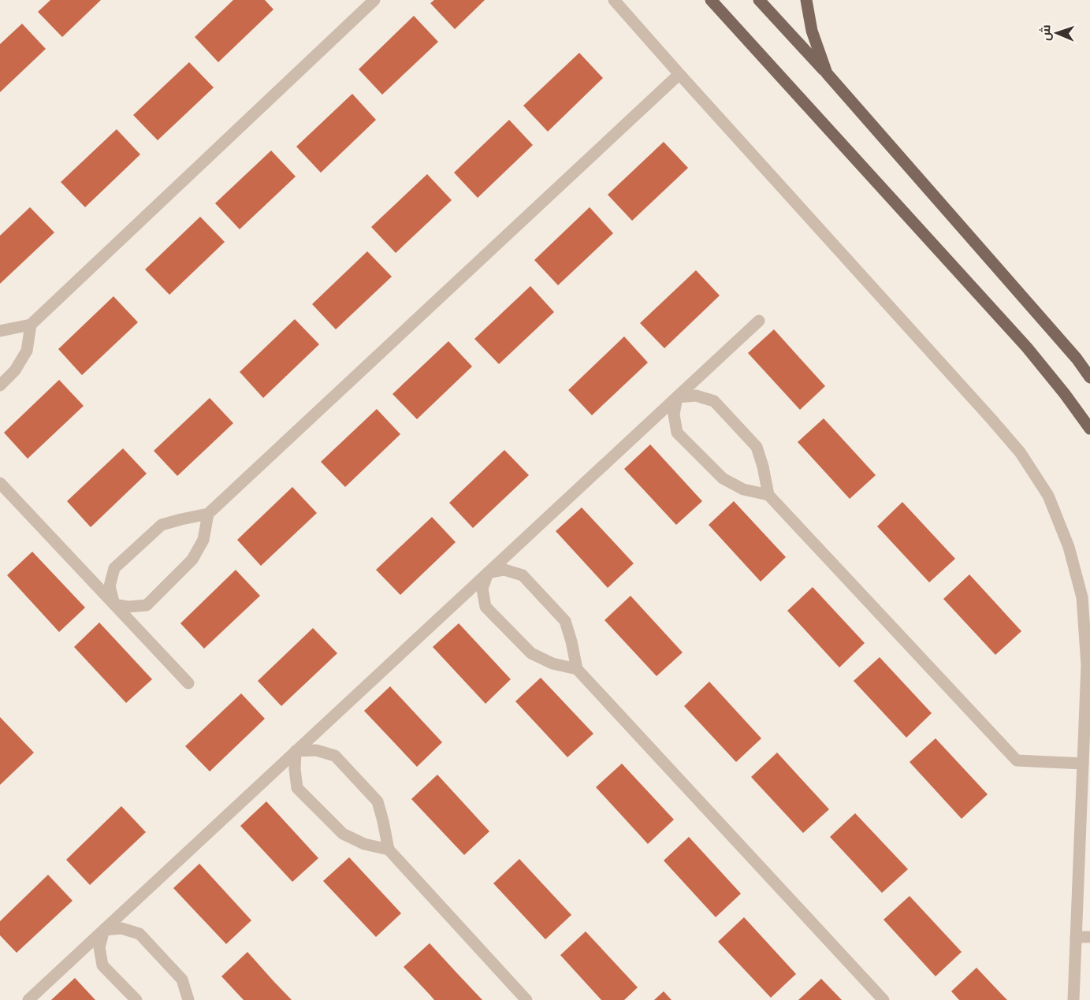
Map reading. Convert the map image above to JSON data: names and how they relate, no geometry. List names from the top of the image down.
{
  "north": "left"
}
